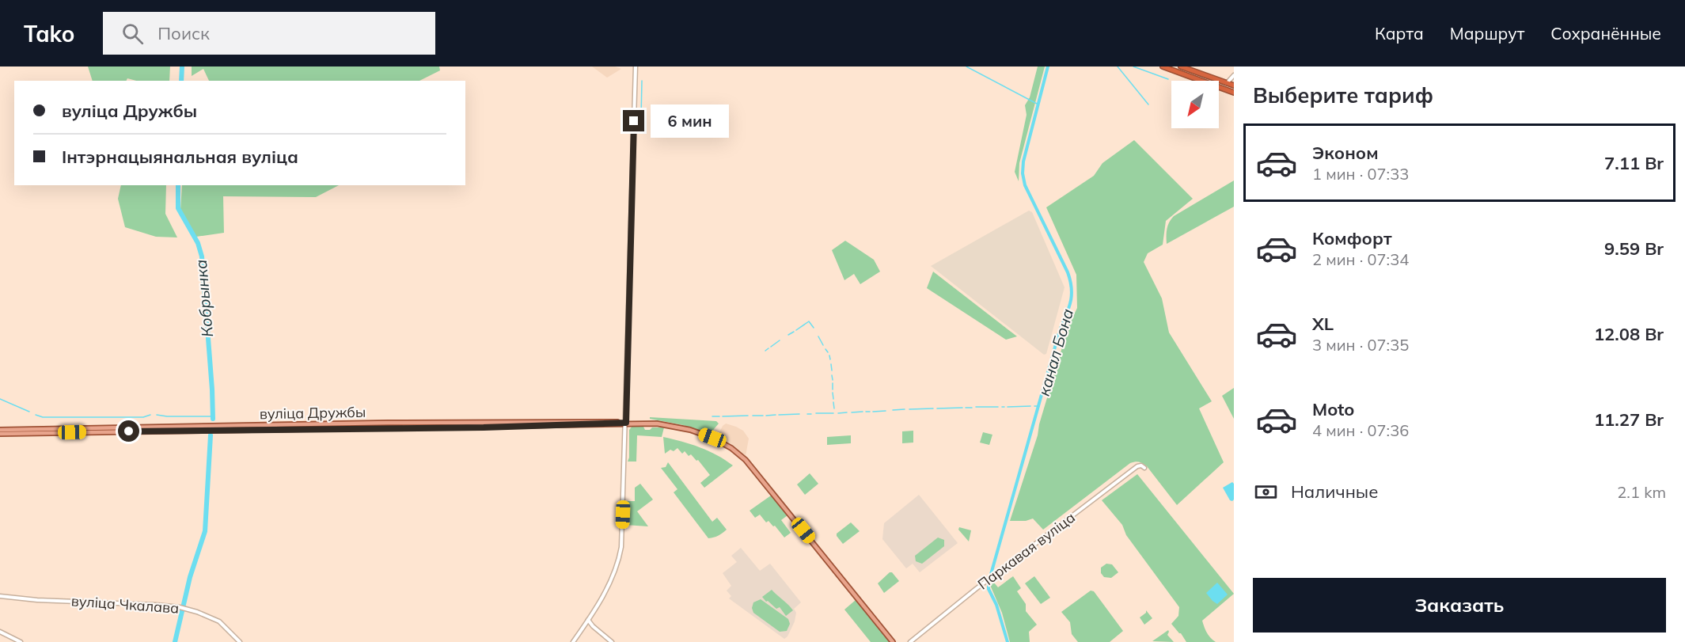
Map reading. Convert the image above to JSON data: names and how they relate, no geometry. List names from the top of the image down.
{
  "streets": {
    "main road": ["вуліца Дружбы", "Паркавая вуліца", "вуліца Чкалава"]
  },
  "water": ["Кобрынка", "канал Бона"],
  "north": "bottom left",
  "page": {
    "header": "Tako",
    "search": "Поиск",
    "nav": ["Карта", "Маршрут", "Сохранённые"],
    "heading": "Выберите тариф",
    "banner": ["вуліца Дружбы", "Інтэрнацыянальная вуліца"],
    "bubble": "6 мин",
    "list": [
      {
        "name": "Эконом",
        "note": "1 мин · 07:33",
        "value": "7.11 Br"
      },
      {
        "name": "Комфорт",
        "note": "2 мин · 07:34",
        "value": "9.59 Br"
      },
      {
        "name": "XL",
        "note": "3 мин · 07:35",
        "value": "12.08 Br"
      },
      {
        "name": "Moto",
        "note": "4 мин · 07:36",
        "value": "11.27 Br"
      }
    ],
    "pay": ["Наличные", "2.1 km"],
    "buttons": "Заказать"
  }
}
